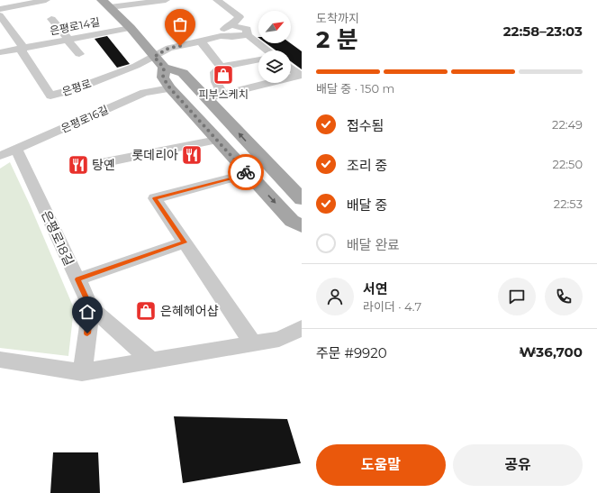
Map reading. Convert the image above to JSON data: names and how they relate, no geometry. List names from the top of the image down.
{
  "streets": {
    "street": [
      "은평로14길",
      "은평로",
      "은평로16길",
      "은평로18길"
    ]
  },
  "crossings": [
    ["은평로14길", "은평로"],
    ["은평로16길", "은평로18길"]
  ],
  "places": {
    "shop": ["피부스케치", "은혜헤어샵"],
    "restaurant": ["롯데리아", "탕옌"]
  },
  "north": "top right",
  "page": {
    "heading": ["2 분", "도착까지", "22:58–23:03"],
    "panel": [
      "서연",
      "라이더 · 4.7",
      "주문 #9920",
      "₩36,700"
    ],
    "bar": "배달 중 · 150 m",
    "list": [
      ["접수됨", "22:49"],
      ["조리 중", "22:50"],
      ["배달 중", "22:53"],
      "배달 완료"
    ],
    "buttons": ["도움말", "공유"]
  }
}
